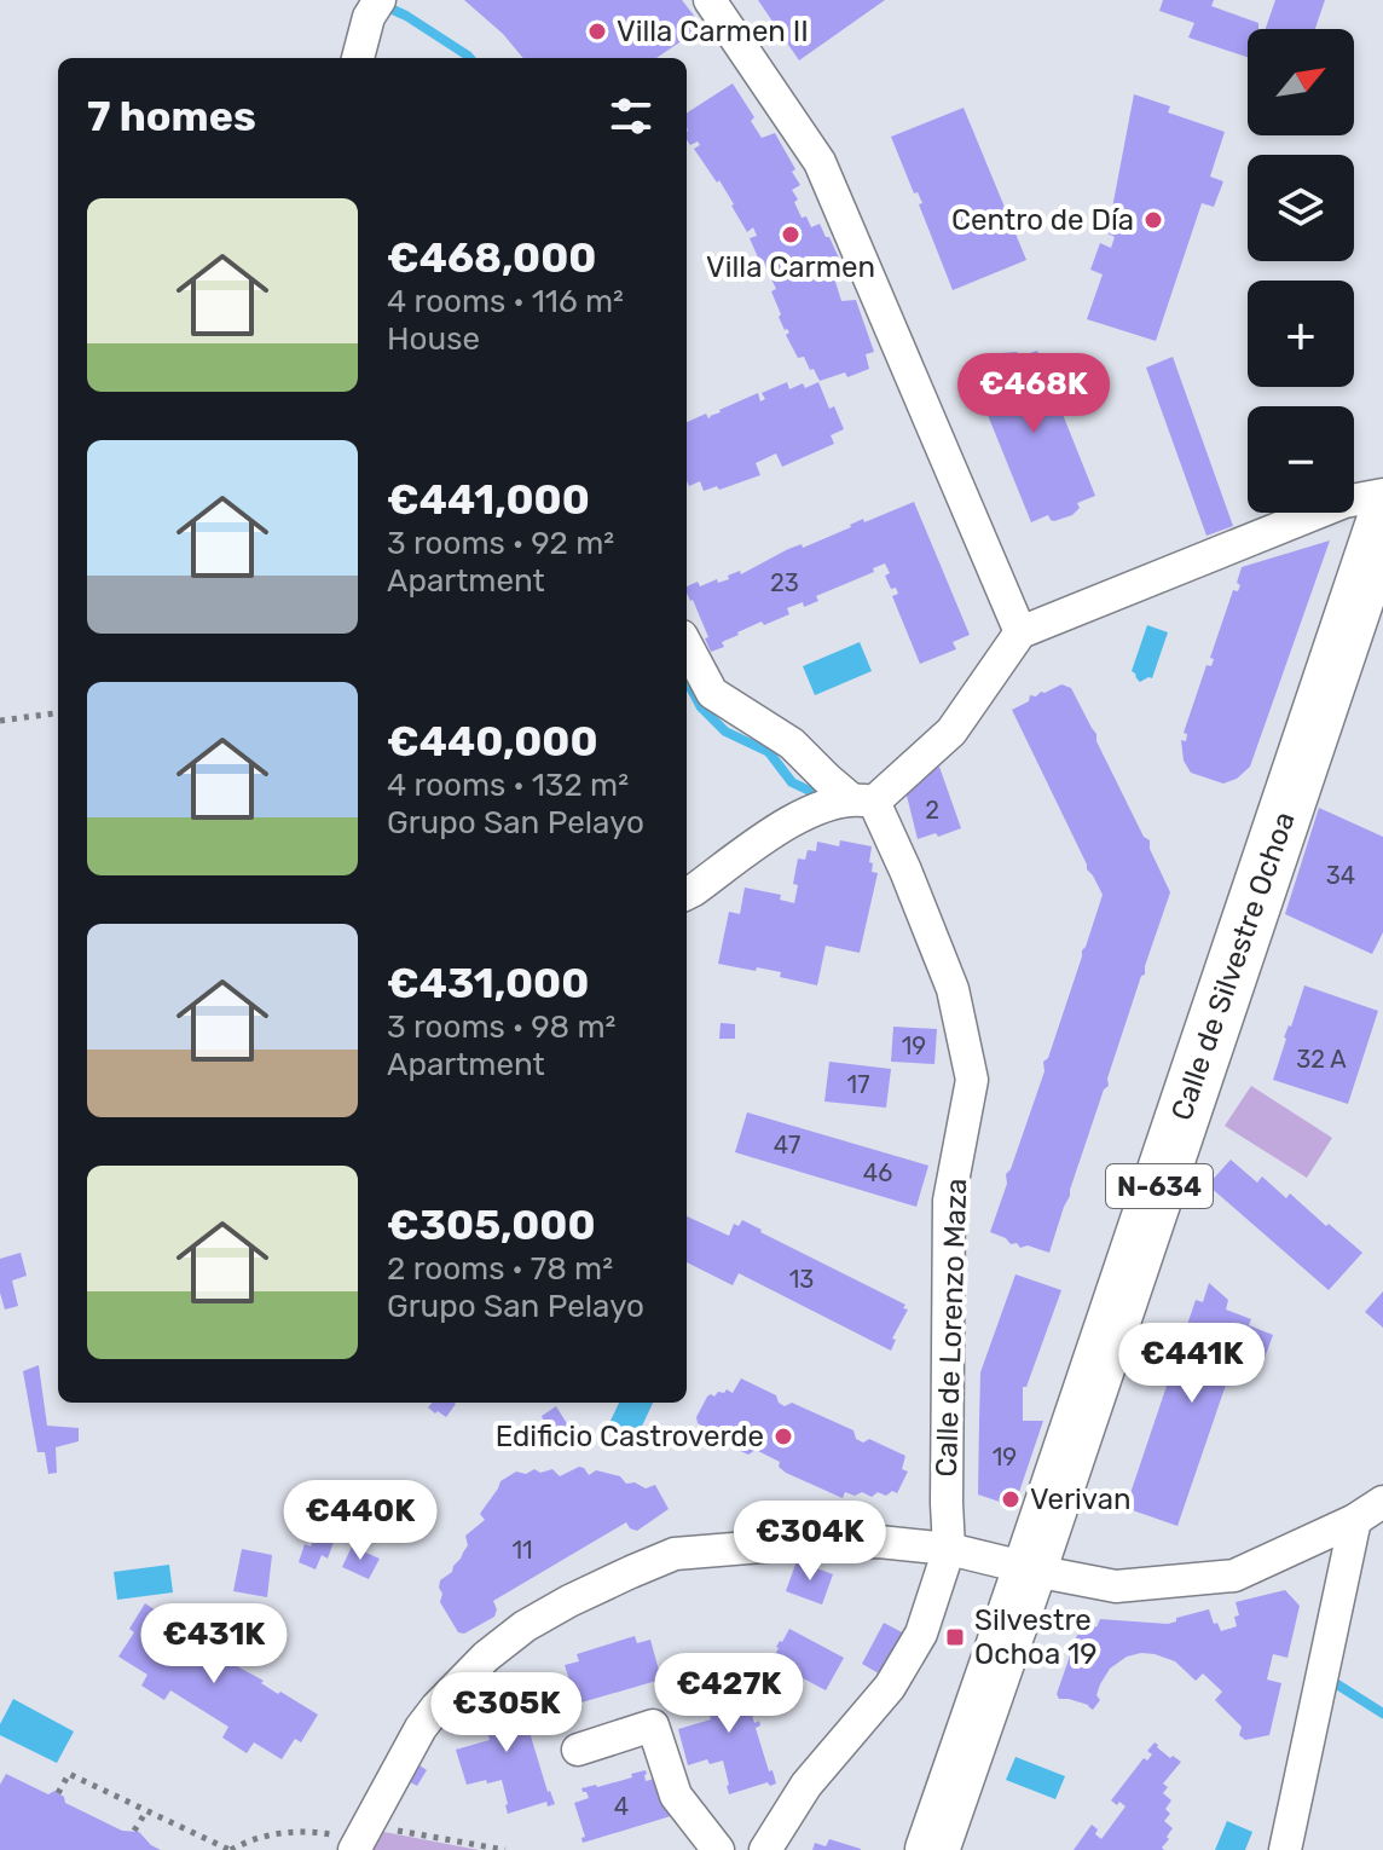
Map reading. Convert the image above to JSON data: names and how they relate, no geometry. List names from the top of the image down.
{
  "streets": {
    "highway": ["Calle de Silvestre Ochoa", "N-634"],
    "street": ["Calle de Lorenzo Maza"]
  },
  "places": {
    "other": [
      "Villa Carmen II",
      "Centro de Día",
      "Villa Carmen",
      "Edificio Castroverde",
      "Verivan"
    ],
    "transit": ["Silvestre Ochoa 19"]
  },
  "house_numbers": [
    "23",
    "2",
    "34",
    "19",
    "32 A",
    "17",
    "47",
    "46",
    "13",
    "19",
    "11",
    "4"
  ],
  "north": "top right",
  "page": {
    "map_buttons": ["+", "−"],
    "heading": "7 homes",
    "list": [
      {
        "name": "€468,000",
        "note": "4 rooms · 116 m² · House"
      },
      {
        "name": "€441,000",
        "note": "3 rooms · 92 m² · Apartment"
      },
      {
        "name": "€440,000",
        "note": "4 rooms · 132 m² · Grupo San Pelayo"
      },
      {
        "name": "€431,000",
        "note": "3 rooms · 98 m² · Apartment"
      },
      {
        "name": "€305,000",
        "note": "2 rooms · 78 m² · Grupo San Pelayo"
      }
    ],
    "price": [
      "€468K",
      "€441K",
      "€440K",
      "€304K",
      "€431K",
      "€427K",
      "€305K"
    ]
  }
}
